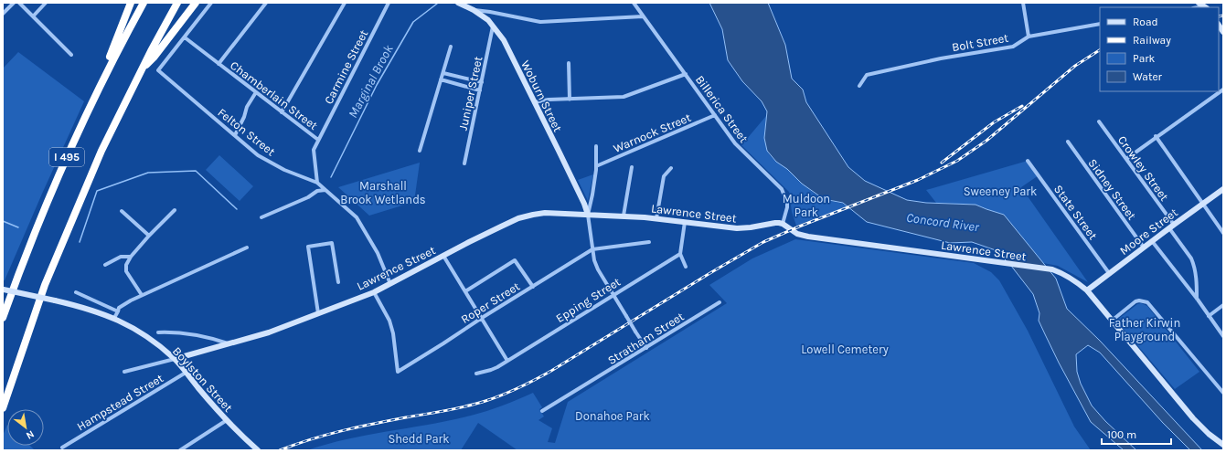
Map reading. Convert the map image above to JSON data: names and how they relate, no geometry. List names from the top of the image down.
{
  "streets": {
    "highway": ["I 495"],
    "main road": [
      "Woburn Street",
      "Lawrence Street",
      "Moore Street",
      "Boylston Street"
    ],
    "street": [
      "Bolt Street",
      "Carmine Street",
      "Juniper Street",
      "Chamberlain Street",
      "Billerica Street",
      "Felton Street",
      "Warnock Street",
      "Crowley Street",
      "Sidney Street",
      "State Street",
      "Epping Street",
      "Roper Street",
      "Stratham Street",
      "Hampstead Street"
    ]
  },
  "crossings": [
    ["Carmine Street", "Chamberlain Street"],
    ["Juniper Street", "Woburn Street"],
    ["Chamberlain Street", "Felton Street"],
    ["Woburn Street", "Lawrence Street"],
    ["Billerica Street", "Warnock Street"],
    ["Billerica Street", "Lawrence Street"],
    ["Felton Street", "Lawrence Street"],
    ["Crowley Street", "Moore Street"],
    ["Sidney Street", "Moore Street"],
    ["State Street", "Moore Street"],
    ["Lawrence Street", "Moore Street"],
    ["Lawrence Street", "Roper Street"],
    ["Lawrence Street", "Boylston Street"],
    ["Boylston Street", "Hampstead Street"]
  ],
  "water": ["Marginal Brook", "Concord River"],
  "parks": [
    "Marshall Brook Wetlands",
    "Sweeney Park",
    "Muldoon Park",
    "Father Kirwin Playground",
    "Lowell Cemetery",
    "Donahoe Park",
    "Shedd Park"
  ],
  "legend": [
    "Road",
    "Railway",
    "Park",
    "Water"
  ],
  "scale_bar": "100 m",
  "north": "bottom right"
}
